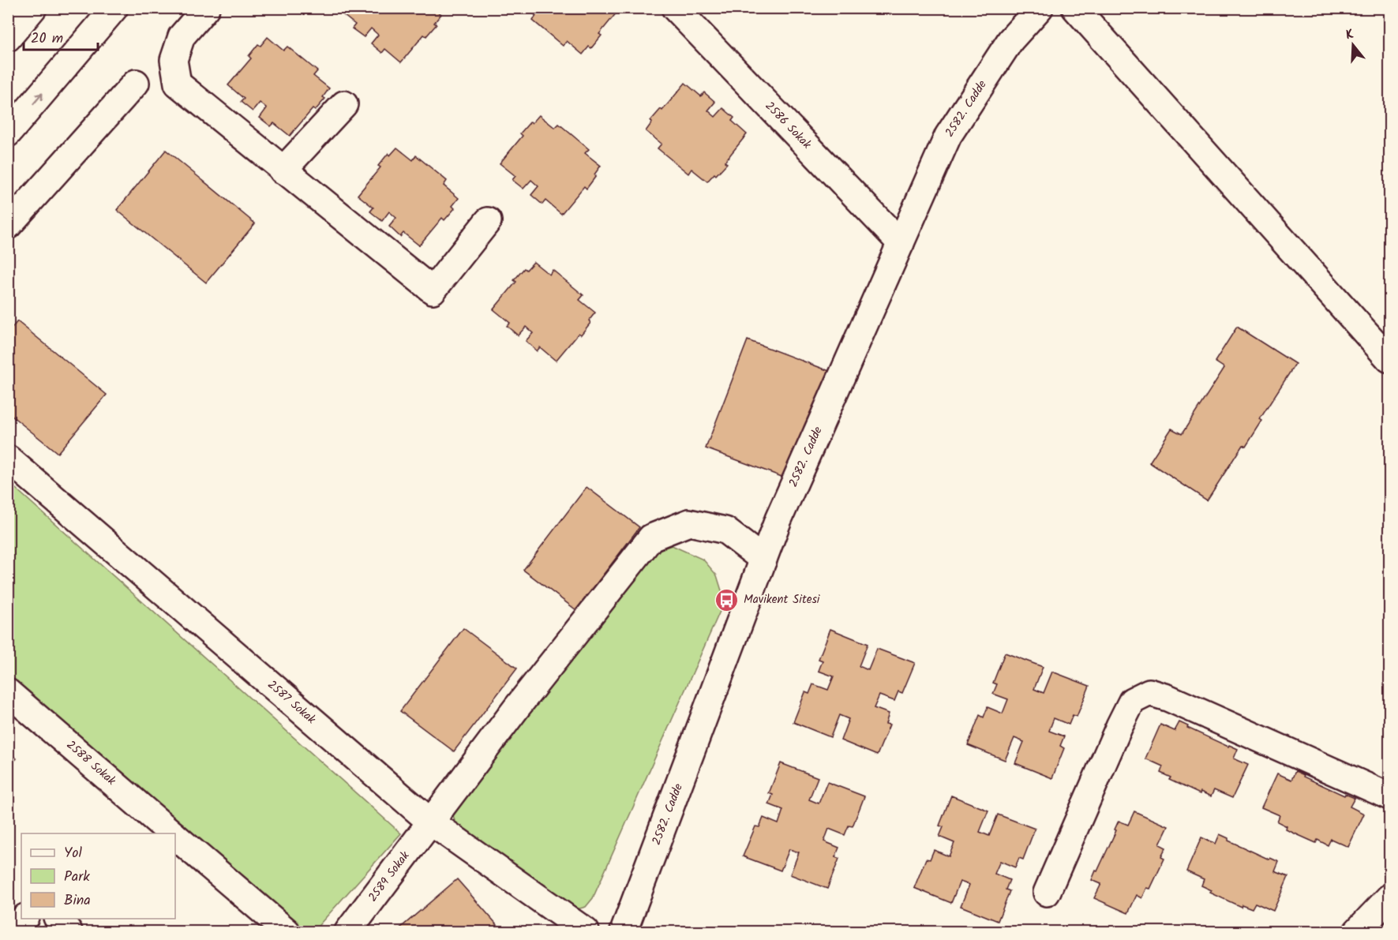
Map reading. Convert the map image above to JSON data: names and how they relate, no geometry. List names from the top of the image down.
{
  "streets": {
    "street": [
      "2582. Cadde",
      "2586 Sokak",
      "2587 Sokak",
      "2588 Sokak",
      "2589 Sokak"
    ]
  },
  "crossings": [
    ["2582. Cadde", "2586 Sokak"],
    ["2582. Cadde", "2589 Sokak"],
    ["2587 Sokak", "2589 Sokak"]
  ],
  "places": {
    "bus stop": ["Mavikent Sitesi"]
  },
  "legend": ["Yol", "Park", "Bina"],
  "scale_bar": "20 m",
  "north": "top"
}
